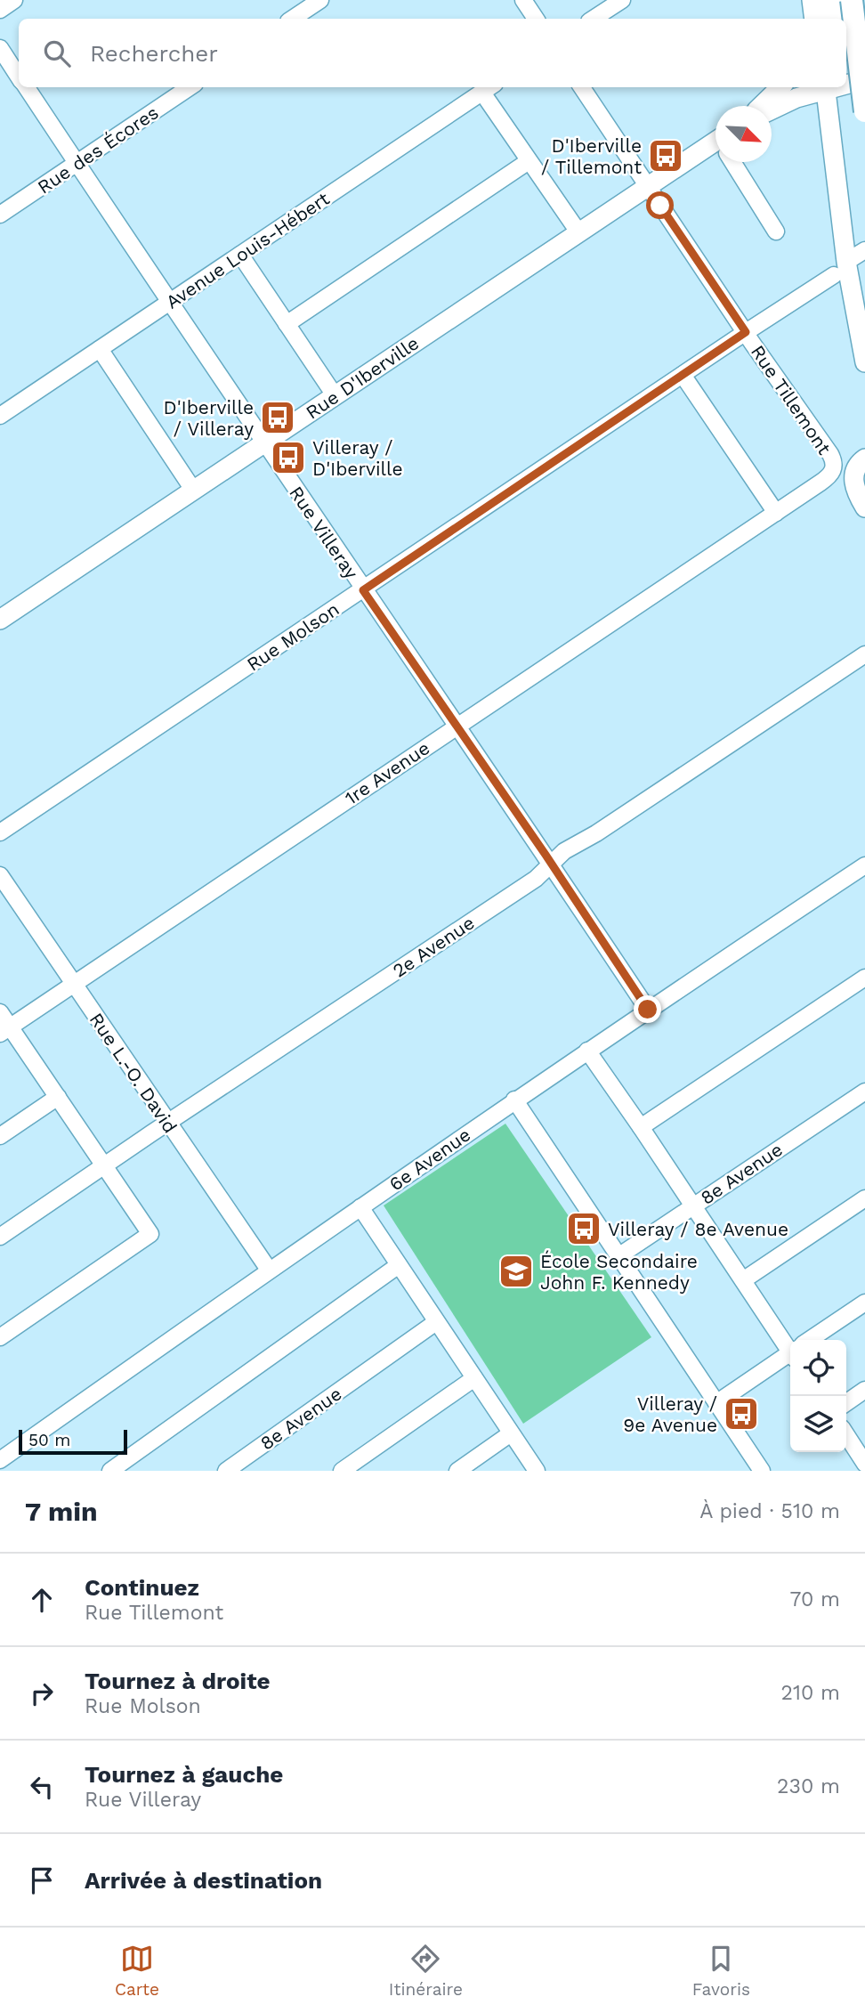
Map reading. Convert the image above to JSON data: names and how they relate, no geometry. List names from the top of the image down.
{
  "streets": {
    "main road": ["Rue D'Iberville"],
    "street": [
      "Rue des Écores",
      "Avenue Louis-Hébert",
      "Rue Tillemont",
      "Rue Villeray",
      "Rue Molson",
      "1re Avenue",
      "2e Avenue",
      "Rue L.-O. David",
      "6e Avenue",
      "8e Avenue"
    ]
  },
  "crossings": [
    ["Rue des Écores", "Rue Villeray"],
    ["Avenue Louis-Hébert", "Rue Villeray"],
    ["Rue D'Iberville", "Rue Tillemont"],
    ["Rue D'Iberville", "Rue Villeray"],
    ["Rue Tillemont", "Rue Molson"],
    ["Rue Tillemont", "1re Avenue"],
    ["Rue Villeray", "Rue Molson"],
    ["Rue Villeray", "1re Avenue"],
    ["Rue Villeray", "2e Avenue"],
    ["Rue Villeray", "6e Avenue"],
    ["1re Avenue", "Rue L.-O. David"],
    ["2e Avenue", "Rue L.-O. David"],
    ["Rue L.-O. David", "6e Avenue"]
  ],
  "places": {
    "bus stop": [
      "D'Iberville / Tillemont",
      "D'Iberville / Villeray",
      "Villeray / D'Iberville",
      "Villeray / 8e Avenue",
      "Villeray / 9e Avenue"
    ],
    "school or university": ["École Secondaire John F. Kennedy"]
  },
  "scale_bar": "50 m",
  "north": "bottom right",
  "page": {
    "search": "Rechercher",
    "scale": "50 m",
    "heading": ["7 min", "À pied · 510 m"],
    "list": [
      ["Continuez", "Rue Tillemont", "70 m"],
      ["Tournez à droite", "Rue Molson", "210 m"],
      ["Tournez à gauche", "Rue Villeray", "230 m"],
      "Arrivée à destination"
    ],
    "nav": ["Carte", "Itinéraire", "Favoris"]
  }
}
